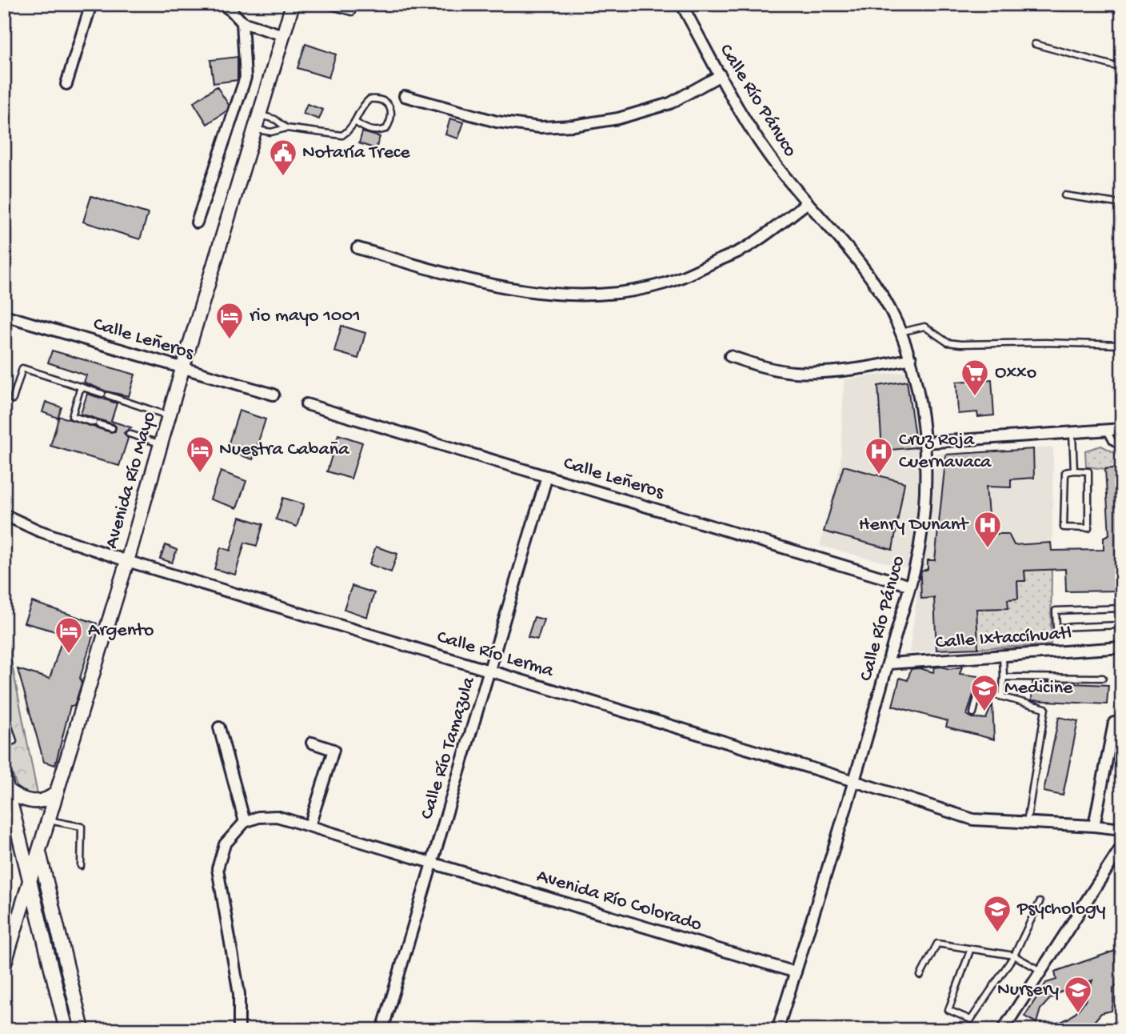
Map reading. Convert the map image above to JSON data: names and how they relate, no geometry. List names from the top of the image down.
{
  "streets": {
    "street": [
      "Calle Río Pánuco",
      "Calle Leñeros",
      "Avenida Río Mayo",
      "Calle Ixtaccíhuatl",
      "Calle Río Lerma",
      "Calle Río Tamazula",
      "Avenida Río Colorado"
    ]
  },
  "crossings": [
    ["Calle Río Pánuco", "Calle Leñeros"],
    ["Calle Río Pánuco", "Calle Ixtaccíhuatl"],
    ["Calle Río Pánuco", "Calle Río Lerma"],
    ["Calle Río Pánuco", "Avenida Río Colorado"],
    ["Calle Leñeros", "Avenida Río Mayo"],
    ["Calle Leñeros", "Calle Río Tamazula"],
    ["Avenida Río Mayo", "Calle Río Lerma"],
    ["Calle Río Lerma", "Calle Río Tamazula"],
    ["Calle Río Tamazula", "Avenida Río Colorado"]
  ],
  "places": {
    "public building": ["Notaría Trece"],
    "hotel": ["rio mayo 1001", "Nuestra Cabaña", "Argento"],
    "supermarket": ["Oxxo"],
    "hospital": ["Cruz Roja Cuernavaca", "Henry Dunant"],
    "school or university": ["Medicine", "Psychology", "Nursery"]
  }
}
